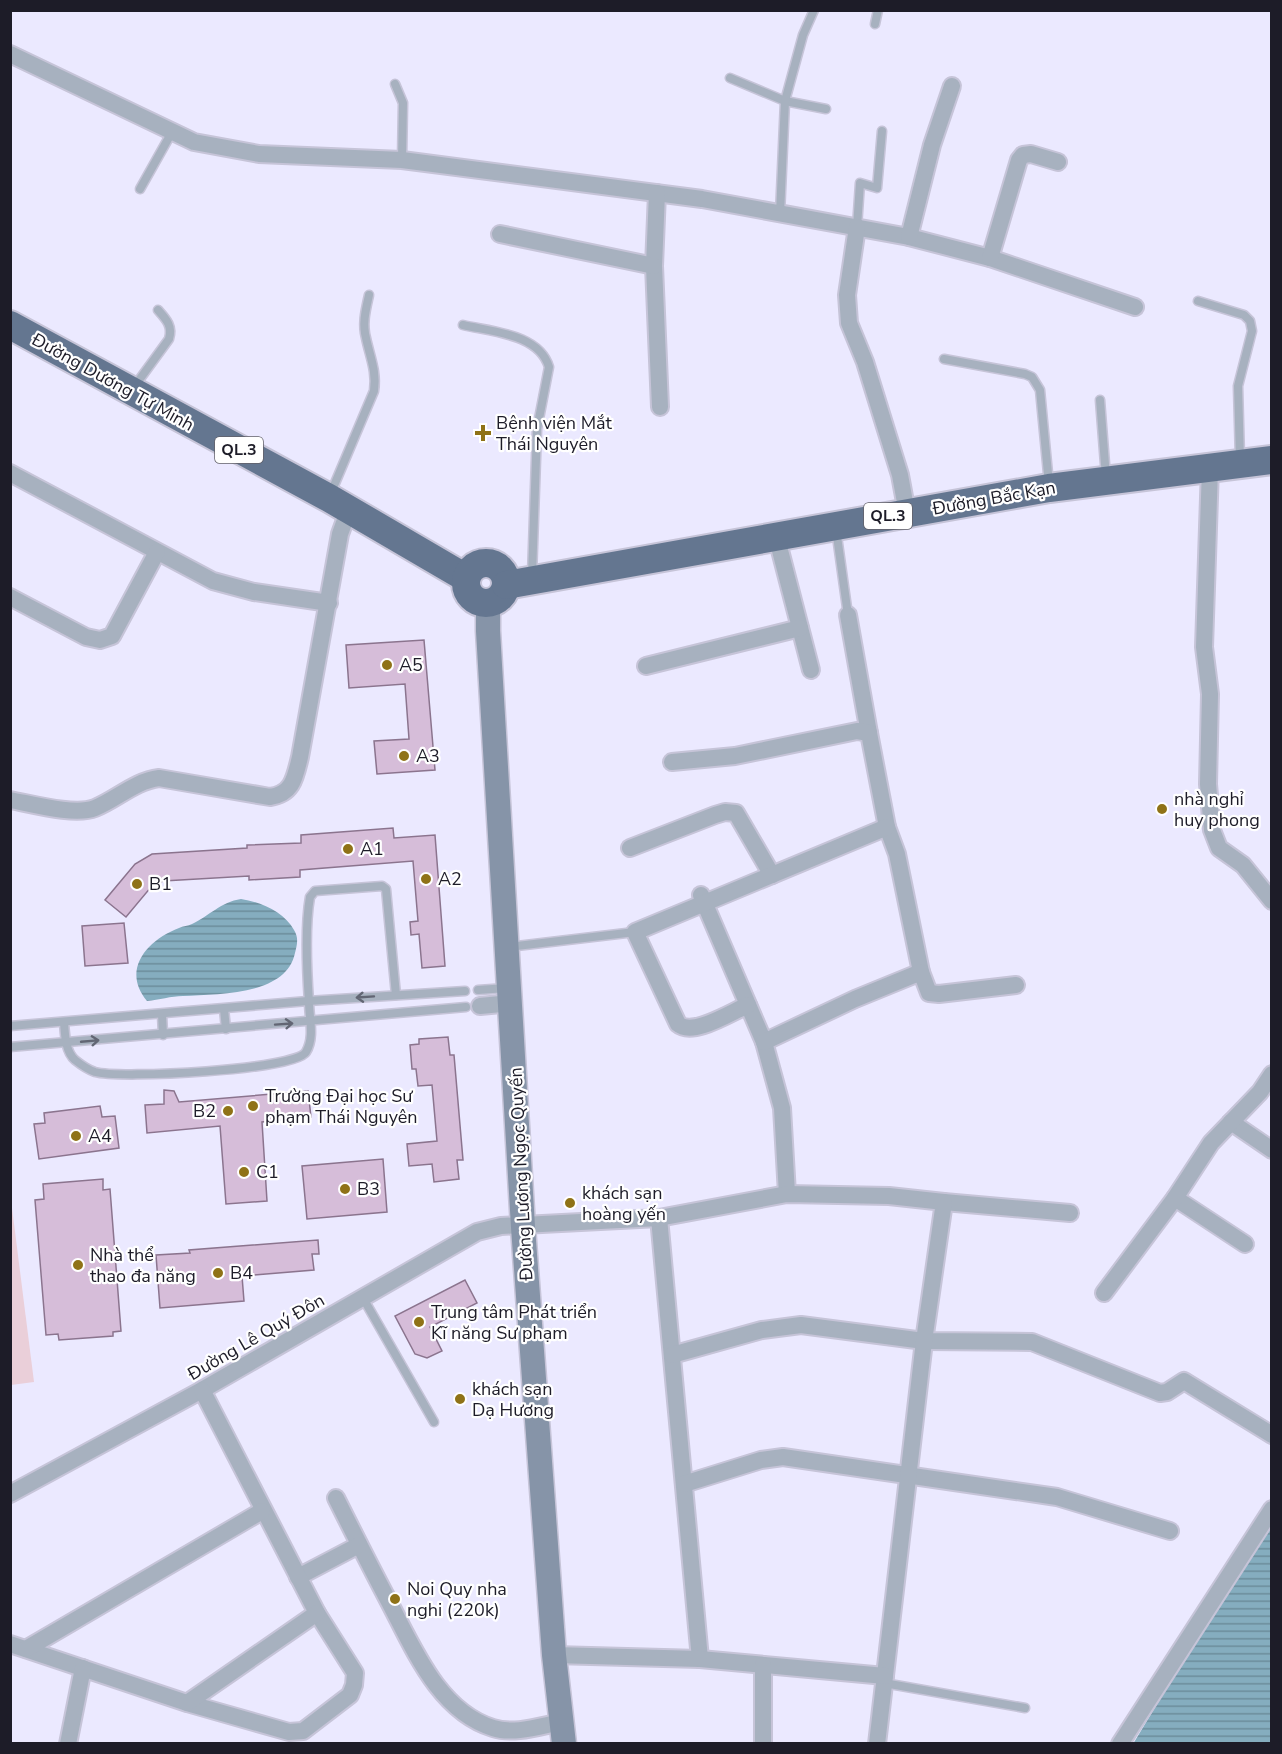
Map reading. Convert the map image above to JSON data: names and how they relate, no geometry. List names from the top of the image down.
{
  "streets": {
    "highway": ["Đường Dương Tự Minh", "QL.3", "Đường Bắc Kạn"],
    "main road": ["Đường Lương Ngọc Quyến"],
    "street": ["Đường Lê Quý Đôn"]
  },
  "crossings": [
    ["Đường Dương Tự Minh", "Đường Bắc Kạn"],
    ["Đường Dương Tự Minh", "Đường Lương Ngọc Quyến"],
    ["Đường Bắc Kạn", "Đường Lương Ngọc Quyến"],
    ["Đường Lương Ngọc Quyến", "Đường Lê Quý Đôn"]
  ],
  "places": {
    "health": ["Bệnh viện Mắt Thái Nguyên"],
    "other": [
      "A5",
      "A3",
      "nhà nghỉ huy phong",
      "A1",
      "A2",
      "B1",
      "Trường Đại học Sư phạm Thái Nguyên",
      "B2",
      "A4",
      "C1",
      "B3",
      "khách sạn hoàng yến",
      "Nhà thể thao đa năng",
      "B4",
      "Trung tâm Phát triển Kĩ năng Sư phạm",
      "khách sạn Dạ Hương",
      "Noi Quy nha nghi (220k)"
    ]
  }
}
